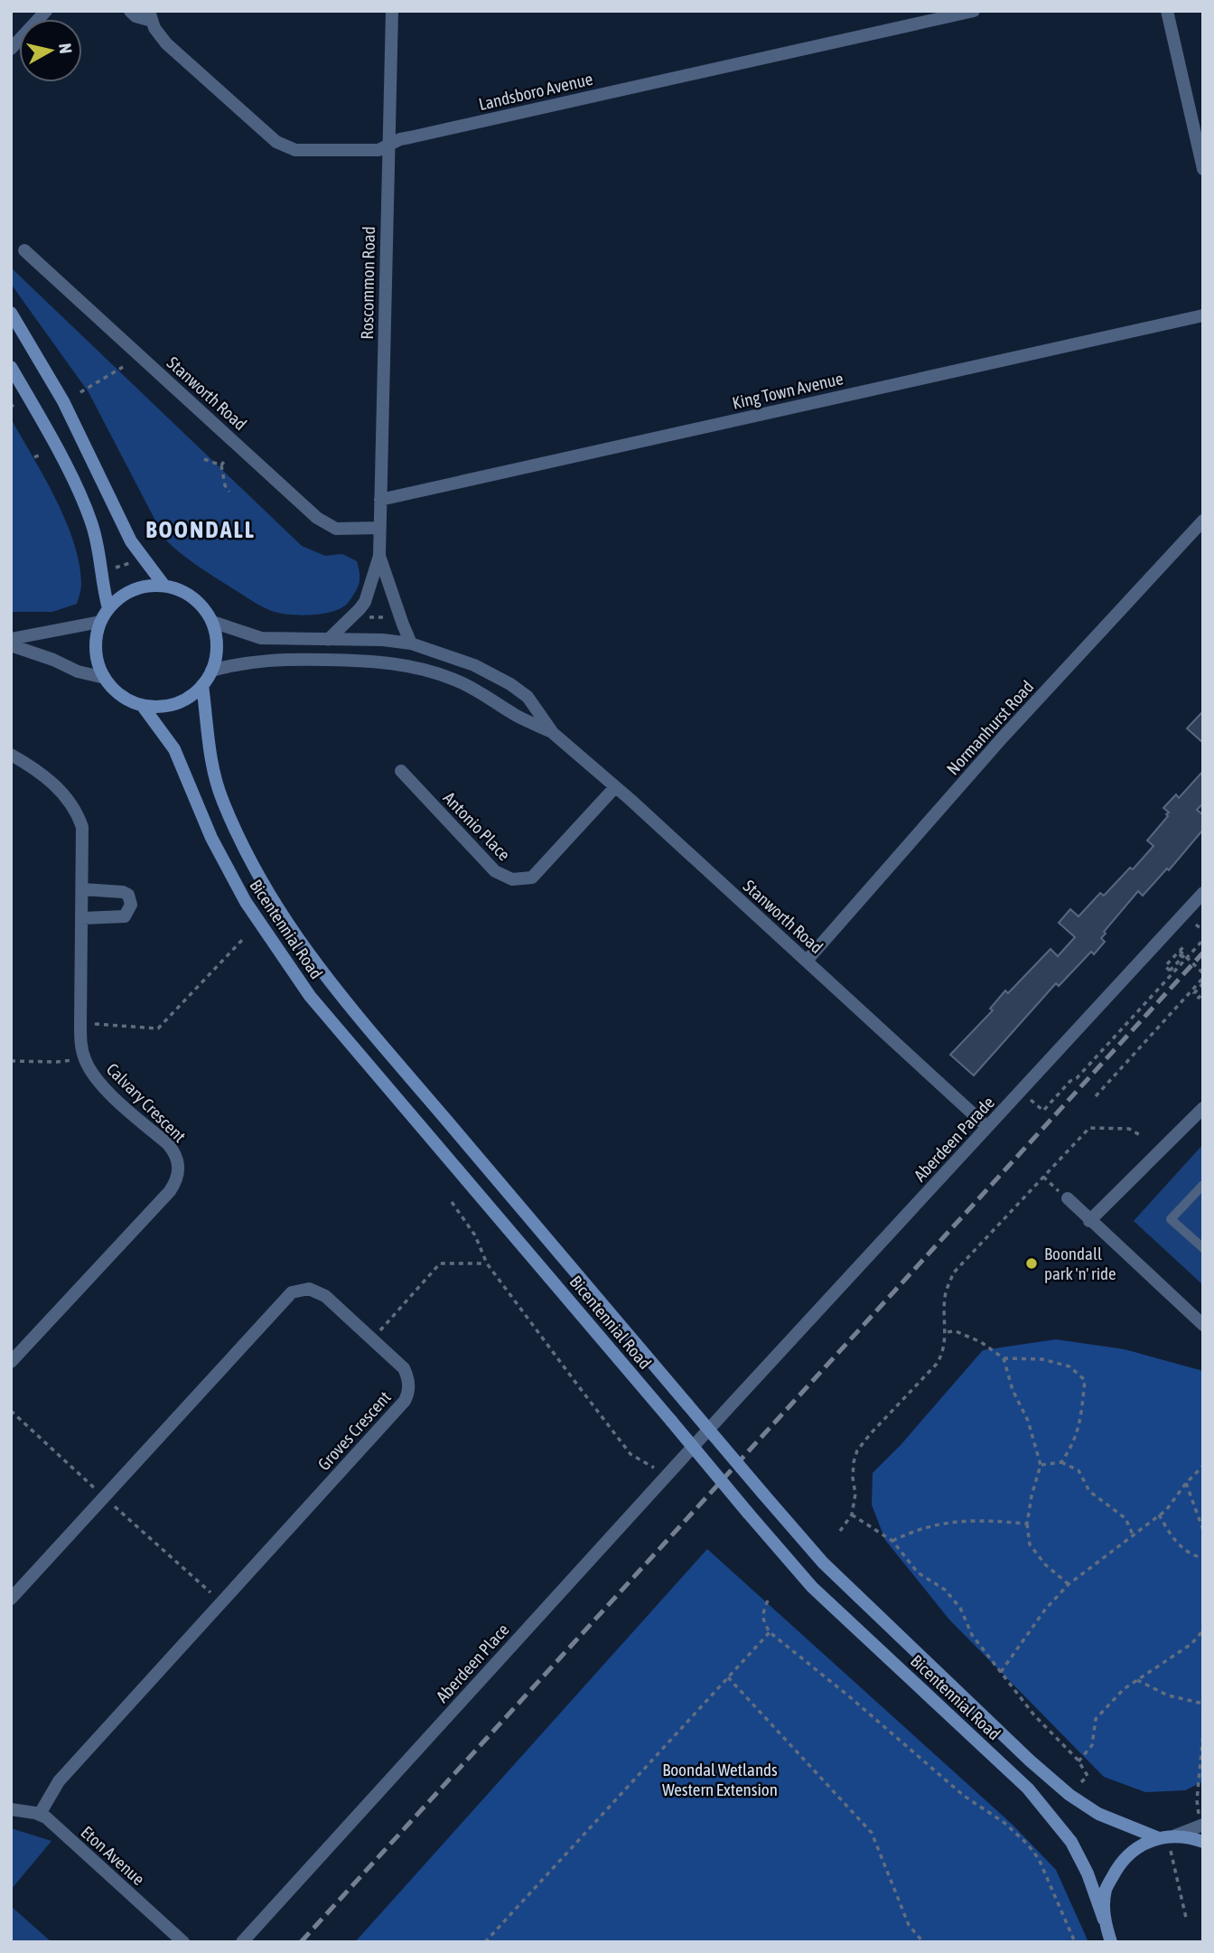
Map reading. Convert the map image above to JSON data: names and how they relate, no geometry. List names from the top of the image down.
{
  "streets": {
    "main road": ["Bicentennial Road"],
    "street": [
      "Landsboro Avenue",
      "Roscommon Road",
      "King Town Avenue",
      "Stanworth Road",
      "Normanhurst Road",
      "Antonio Place",
      "Calvary Crescent",
      "Aberdeen Parade",
      "Groves Crescent",
      "Aberdeen Place",
      "Eton Avenue"
    ]
  },
  "crossings": [
    ["Landsboro Avenue", "Roscommon Road"],
    ["Roscommon Road", "King Town Avenue"],
    ["Roscommon Road", "Stanworth Road"],
    ["Stanworth Road", "Normanhurst Road"],
    ["Stanworth Road", "Antonio Place"],
    ["Stanworth Road", "Bicentennial Road"],
    ["Stanworth Road", "Aberdeen Parade"],
    ["Aberdeen Parade", "Aberdeen Place"],
    ["Groves Crescent", "Eton Avenue"]
  ],
  "districts": ["BOONDALL"],
  "parks": ["Boondal Wetlands Western Extension"],
  "places": ["Boondall park 'n' ride"],
  "north": "right"
}
